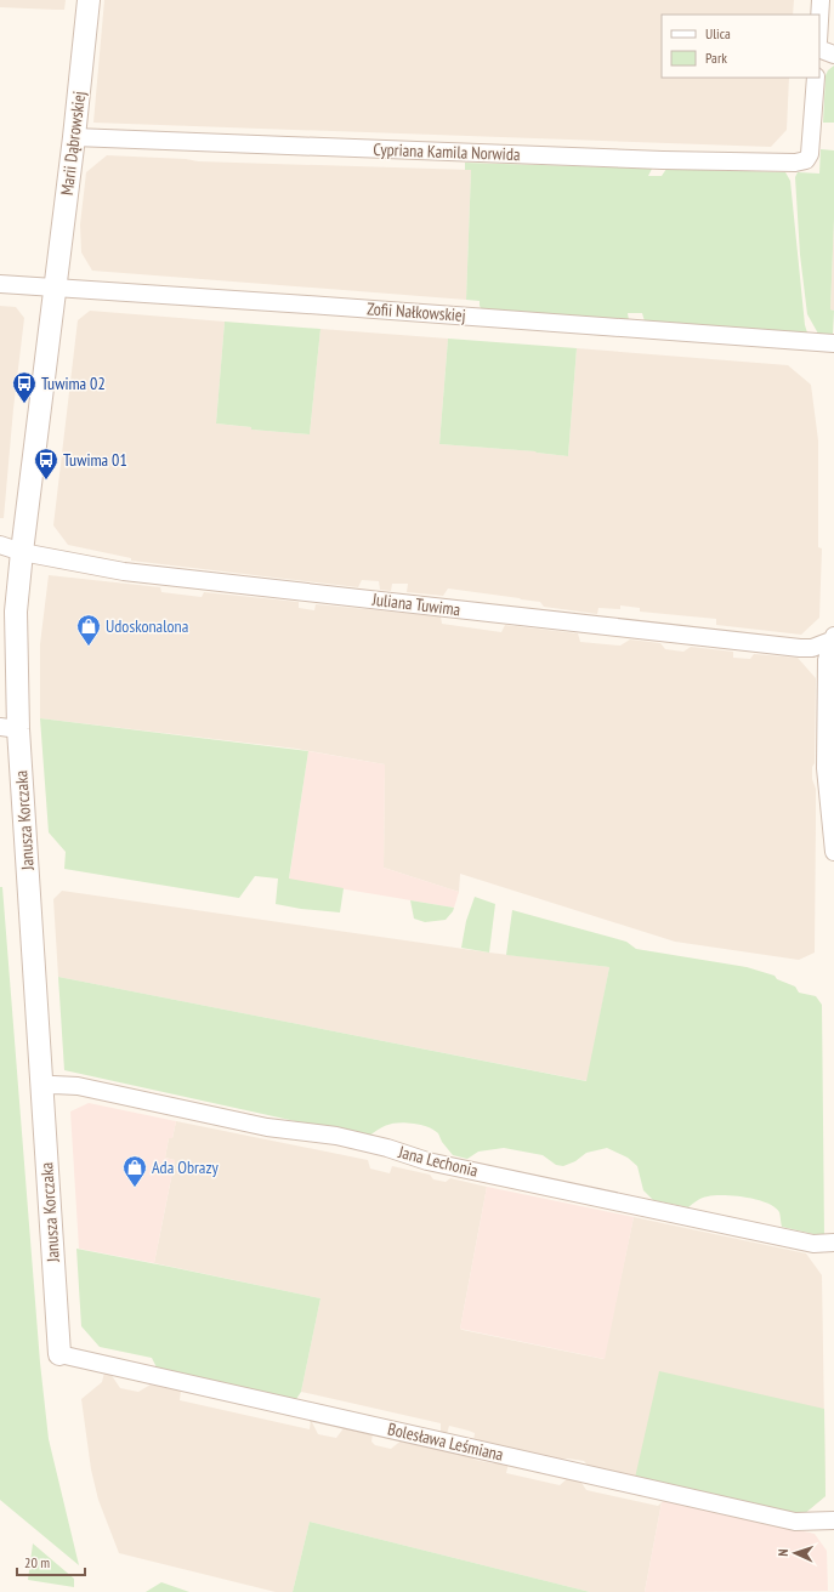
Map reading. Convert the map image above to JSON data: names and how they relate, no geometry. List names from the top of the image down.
{
  "streets": {
    "street": [
      "Marii Dąbrowskiej",
      "Cypriana Kamila Norwida",
      "Zofii Nałkowskiej",
      "Juliana Tuwima",
      "Janusza Korczaka",
      "Jana Lechonia",
      "Bolesława Leśmiana"
    ]
  },
  "crossings": [
    ["Marii Dąbrowskiej", "Cypriana Kamila Norwida"],
    ["Marii Dąbrowskiej", "Zofii Nałkowskiej"],
    ["Marii Dąbrowskiej", "Janusza Korczaka"],
    ["Zofii Nałkowskiej", "Janusza Korczaka"],
    ["Juliana Tuwima", "Janusza Korczaka"],
    ["Janusza Korczaka", "Jana Lechonia"],
    ["Janusza Korczaka", "Bolesława Leśmiana"]
  ],
  "places": {
    "bus stop": ["Tuwima 02", "Tuwima 01"],
    "shop": ["Udoskonalona", "Ada Obrazy"]
  },
  "legend": ["Ulica", "Park"],
  "scale_bar": "20 m",
  "north": "left"
}
